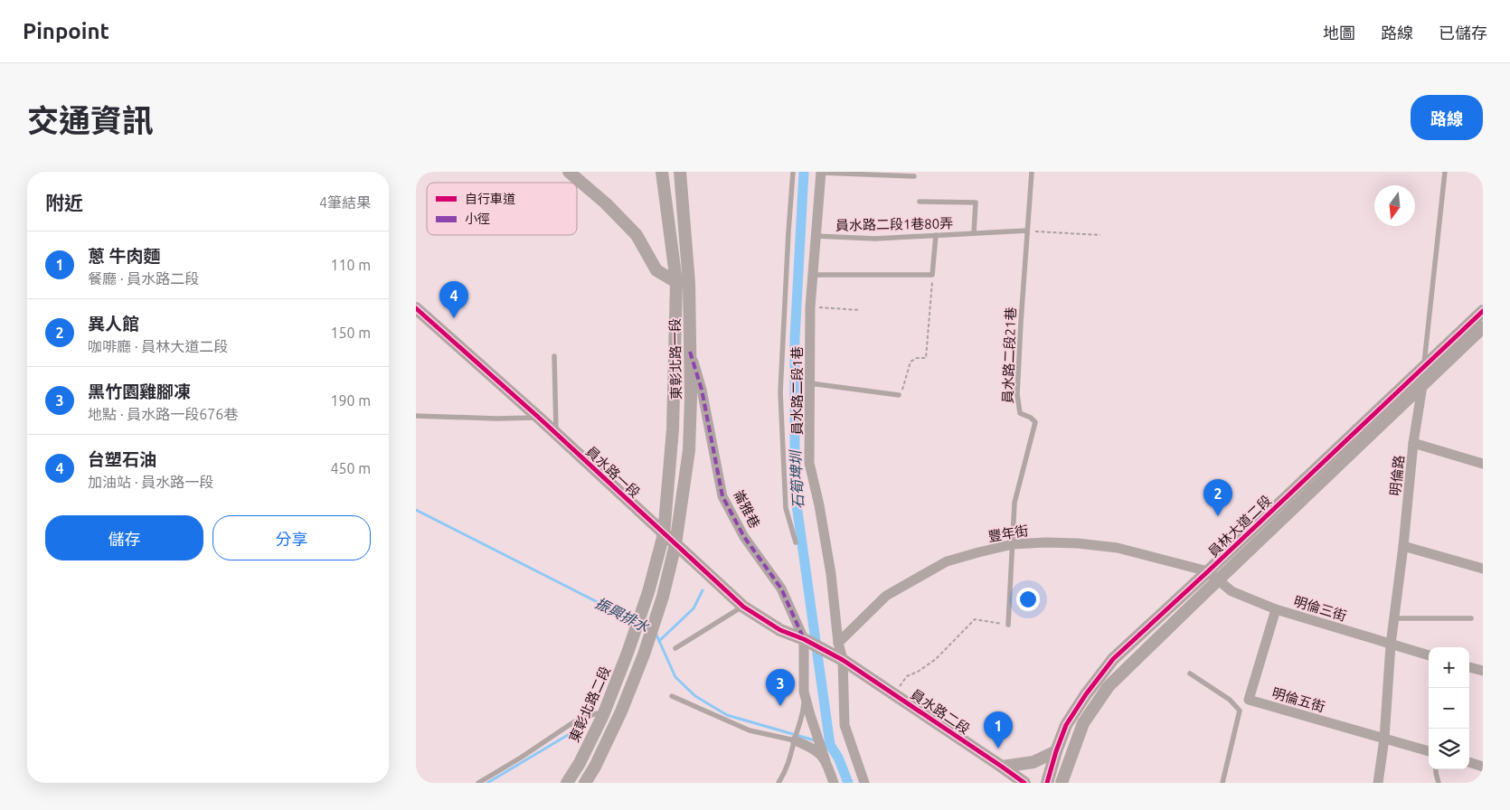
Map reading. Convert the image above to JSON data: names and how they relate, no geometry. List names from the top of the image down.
{
  "streets": {
    "street": [
      "東彰北路一段",
      "員水路二段1巷",
      "員水路一段",
      "明倫路",
      "崙雅巷",
      "員林大道二段",
      "豐年街",
      "明倫三街",
      "明倫五街",
      "東彰北路二段",
      "員水路二段"
    ],
    "lane": ["員水路二段1巷80弄", "員水路二段21巷"]
  },
  "crossings": [
    ["員水路二段1巷80弄", "員水路二段21巷"],
    ["員水路二段1巷80弄", "員水路二段1巷"],
    ["員水路二段21巷", "豐年街"],
    ["東彰北路一段", "員水路一段"],
    ["東彰北路一段", "崙雅巷"],
    ["東彰北路一段", "東彰北路二段"],
    ["員水路二段1巷", "豐年街"],
    ["員水路二段1巷", "員水路二段"],
    ["員水路一段", "崙雅巷"],
    ["員水路一段", "東彰北路二段"],
    ["員水路一段", "員水路二段"],
    ["明倫路", "員林大道二段"],
    ["明倫路", "明倫三街"],
    ["明倫路", "明倫五街"],
    ["崙雅巷", "員水路二段"],
    ["員林大道二段", "豐年街"],
    ["員林大道二段", "明倫三街"],
    ["豐年街", "明倫三街"]
  ],
  "water": ["石筍埤圳", "振興排水"],
  "legend": ["自行車道", "小徑"],
  "north": "bottom",
  "page": {
    "header": "Pinpoint",
    "nav": ["地圖", "路線", "已儲存"],
    "title": "交通資訊",
    "buttons": [
      "路線",
      ["儲存", "分享"]
    ],
    "heading": ["附近", "4筆結果"],
    "list": [
      {
        "mark": "1",
        "name": "蔥 牛肉麵",
        "note": "餐廳 · 員水路二段",
        "value": "110 m"
      },
      {
        "mark": "2",
        "name": "異人館",
        "note": "咖啡廳 · 員林大道二段",
        "value": "150 m"
      },
      {
        "mark": "3",
        "name": "黑竹園雞腳凍",
        "note": "地點 · 員水路一段676巷",
        "value": "190 m"
      },
      {
        "mark": "4",
        "name": "台塑石油",
        "note": "加油站 · 員水路一段",
        "value": "450 m"
      }
    ],
    "pins": [
      "4",
      "2",
      "3",
      "1"
    ],
    "map_buttons": ["+", "−"]
  }
}
